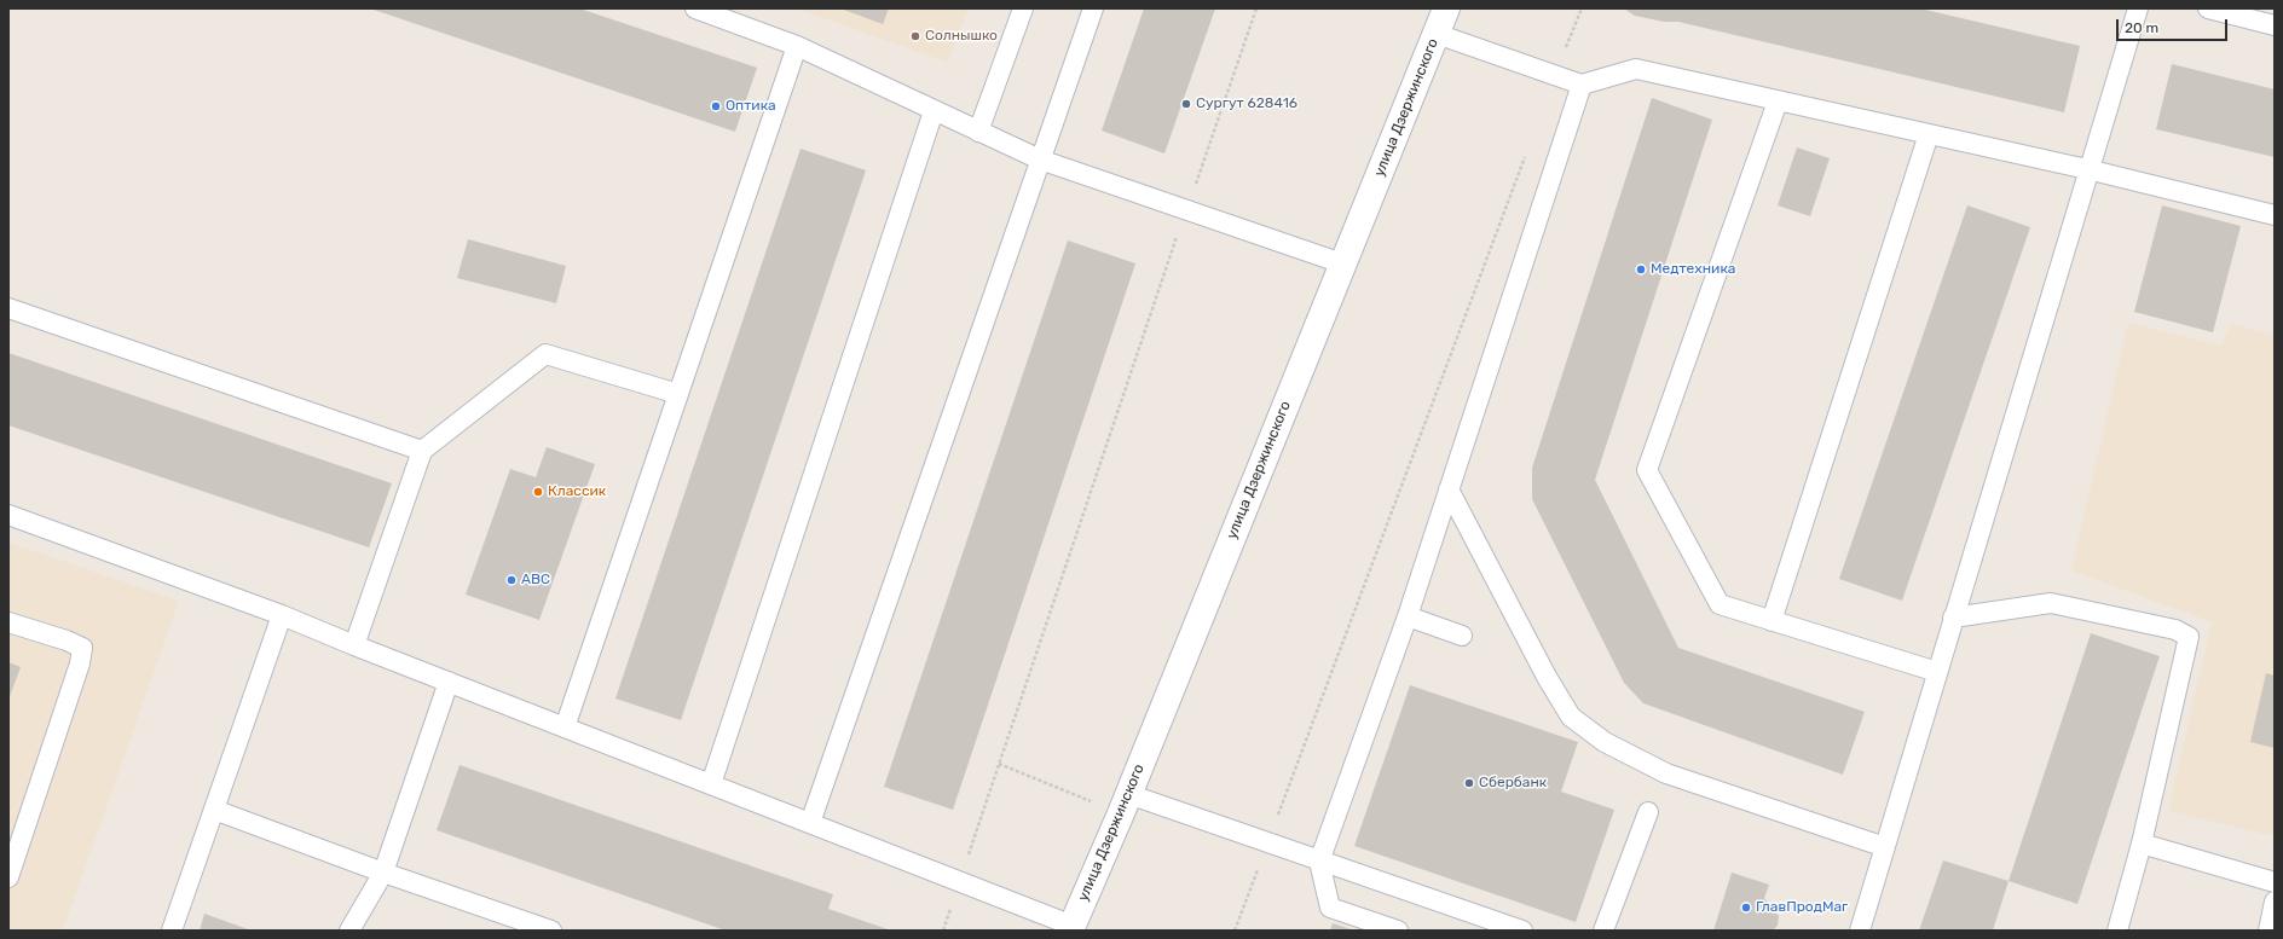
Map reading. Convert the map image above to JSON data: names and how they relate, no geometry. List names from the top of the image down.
{
  "streets": {
    "main road": ["улица Дзержинского"]
  },
  "places": [
    "Солнышко",
    "Сургут 628416",
    "Оптика",
    "Медтехника",
    "Классик",
    "ABC",
    "Сбербанк",
    "ГлавПродМаг"
  ],
  "scale_bar": "20 m"
}
